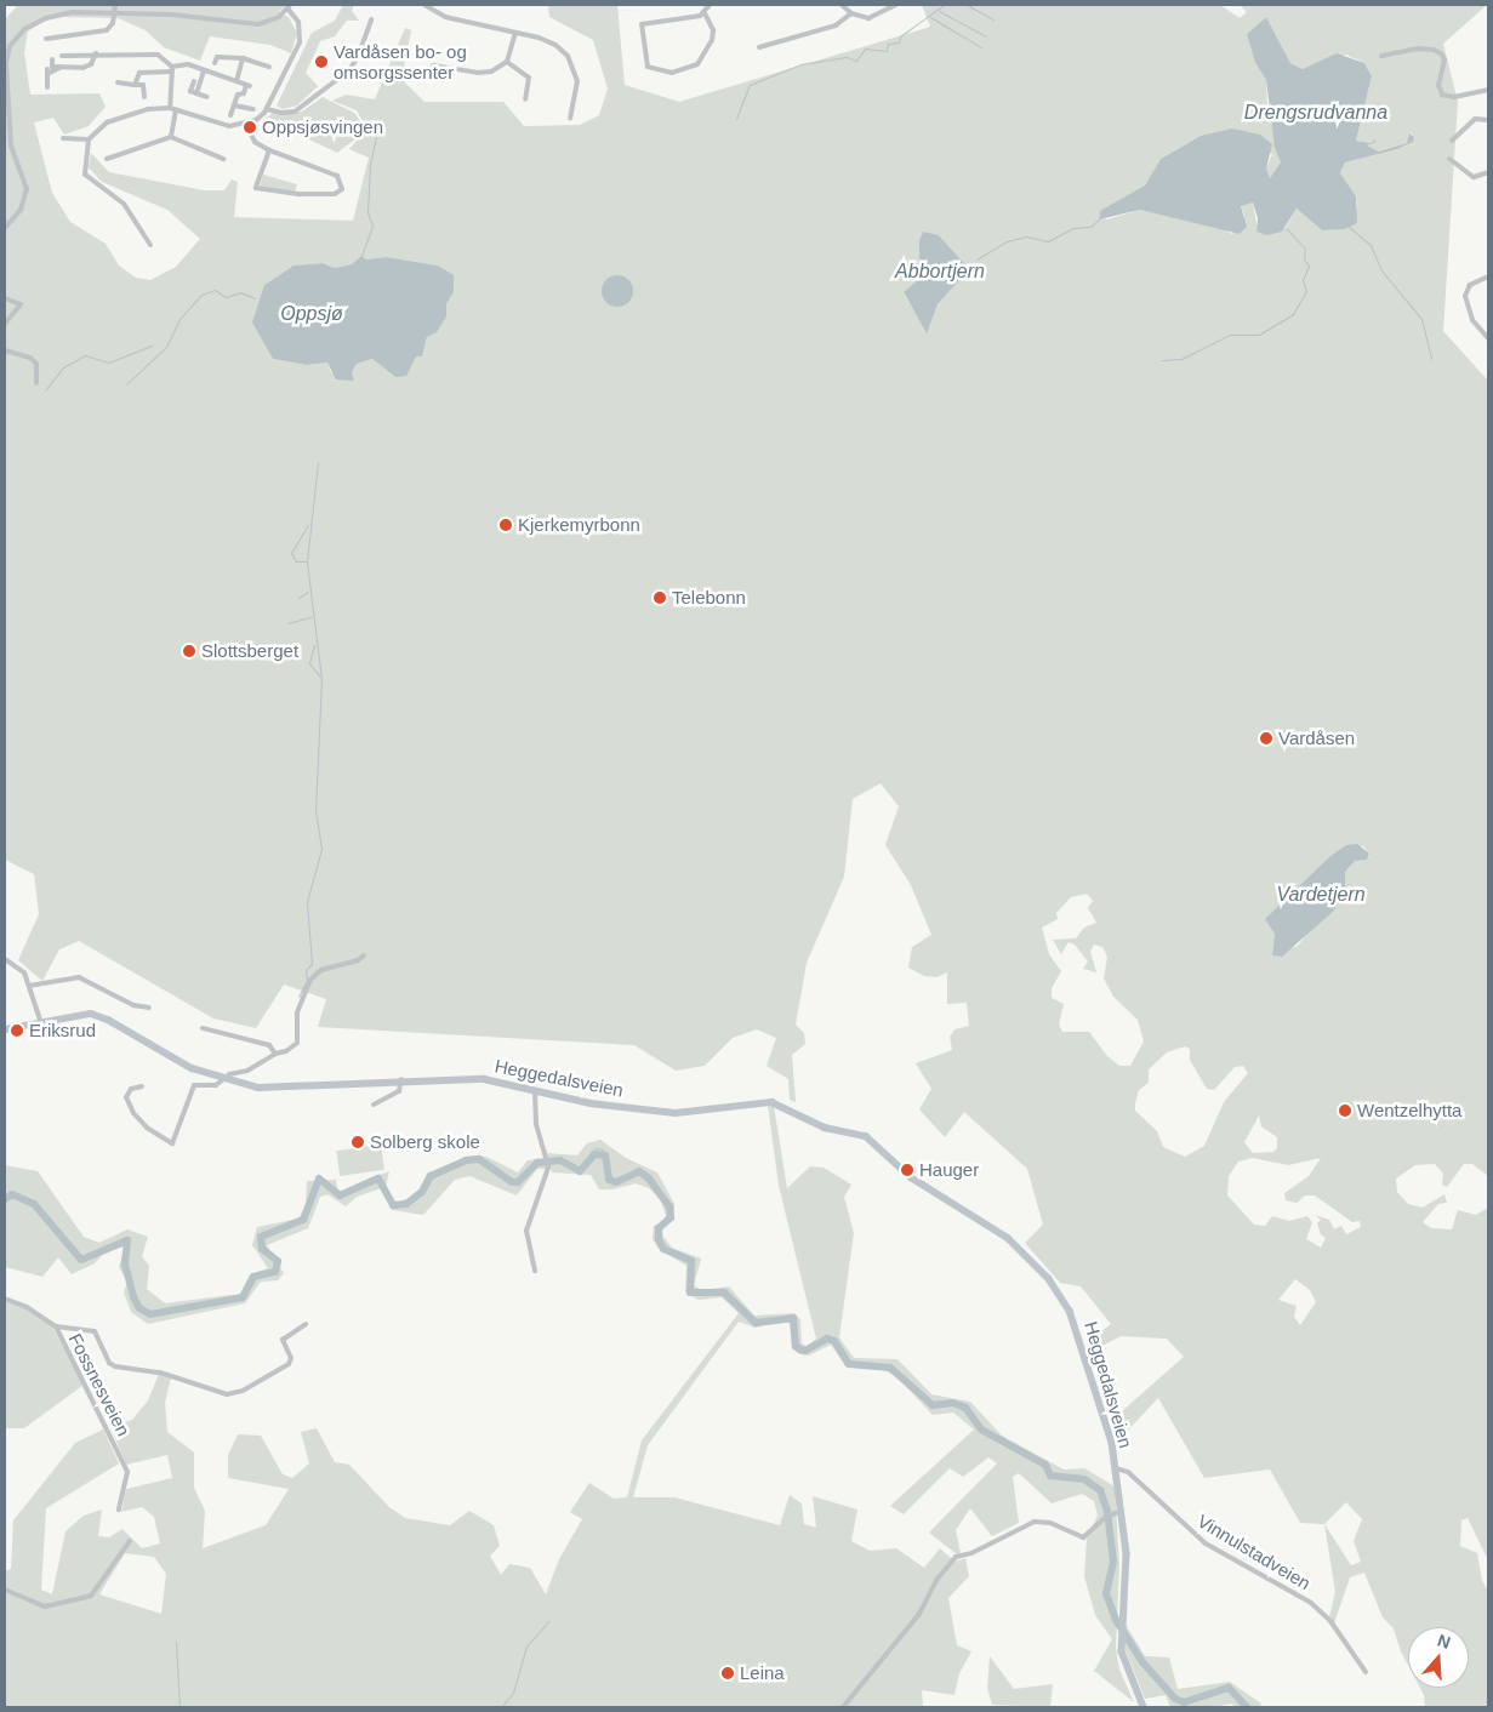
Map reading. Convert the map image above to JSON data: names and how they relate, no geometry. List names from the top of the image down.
{
  "streets": {
    "main road": ["Heggedalsveien"],
    "street": ["Fossnesveien", "Vinnulstadveien"]
  },
  "crossings": [
    ["Heggedalsveien", "Vinnulstadveien"]
  ],
  "water": [
    "Drengsrudvanna",
    "Abbortjern",
    "Oppsjø",
    "Vardetjern"
  ],
  "places": [
    "Vardåsen bo- og omsorgssenter",
    "Oppsjøsvingen",
    "Kjerkemyrbonn",
    "Telebonn",
    "Slottsberget",
    "Vardåsen",
    "Eriksrud",
    "Wentzelhytta",
    "Solberg skole",
    "Hauger",
    "Leina"
  ],
  "north": "top"
}
